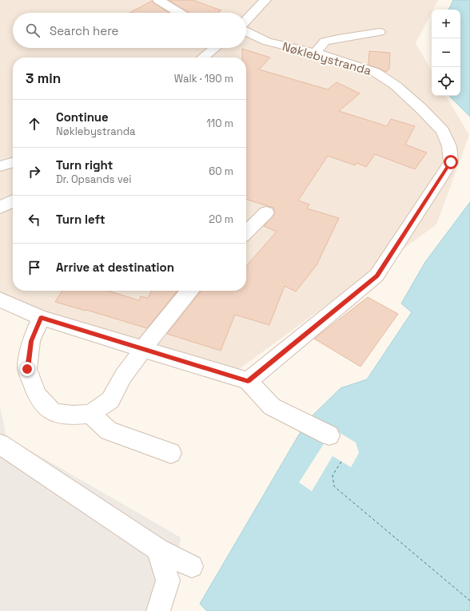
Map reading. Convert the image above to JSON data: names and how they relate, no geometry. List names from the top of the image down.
{
  "streets": {
    "street": ["Nøklebystranda"]
  },
  "page": {
    "map_buttons": ["+", "−"],
    "search": "Search here",
    "heading": ["3 min", "Walk · 190 m"],
    "list": [
      ["Continue", "Nøklebystranda", "110 m"],
      ["Turn right", "Dr. Opsands vei", "60 m"],
      ["Turn left", "20 m"],
      "Arrive at destination"
    ]
  }
}
